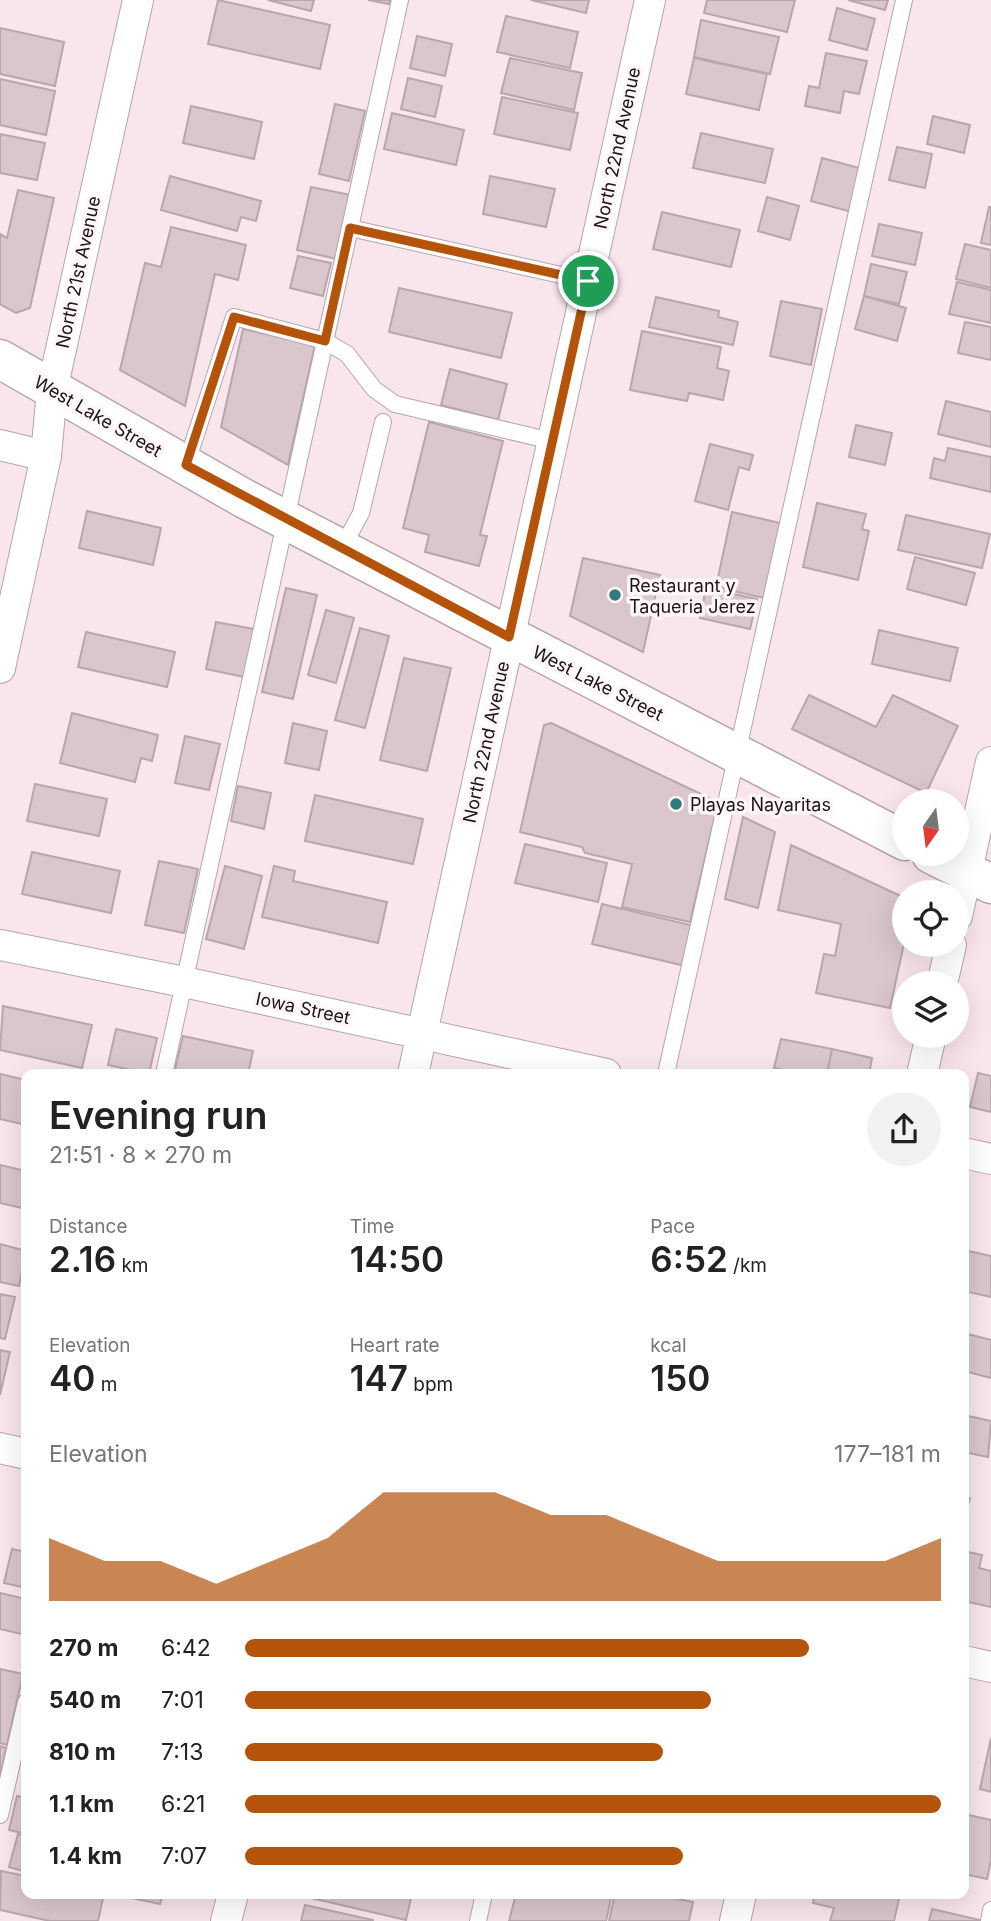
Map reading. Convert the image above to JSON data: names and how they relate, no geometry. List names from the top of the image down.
{
  "streets": {
    "main road": ["West Lake Street"],
    "street": ["North 22nd Avenue", "North 21st Avenue", "Iowa Street"]
  },
  "crossings": [
    ["North 22nd Avenue", "West Lake Street"],
    ["North 22nd Avenue", "Iowa Street"],
    ["North 21st Avenue", "West Lake Street"]
  ],
  "places": ["Restaurant y Taqueria Jerez", "Playas Nayaritas"],
  "north": "bottom",
  "page": {
    "heading": ["Evening run", "21:51 · 8 × 270 m"],
    "stats": [
      ["Distance", "2.16 km"],
      ["Time", "14:50"],
      ["Pace", "6:52 /km"],
      ["Elevation", "40 m"],
      ["Heart rate", "147 bpm"],
      ["kcal", "150"]
    ],
    "chart": ["Elevation", "177–181 m"],
    "list": [
      {
        "name": "270 m",
        "note": "6:42"
      },
      {
        "name": "540 m",
        "note": "7:01"
      },
      {
        "name": "810 m",
        "note": "7:13"
      },
      {
        "name": "1.1 km",
        "note": "6:21"
      },
      {
        "name": "1.4 km",
        "note": "7:07"
      }
    ]
  }
}
